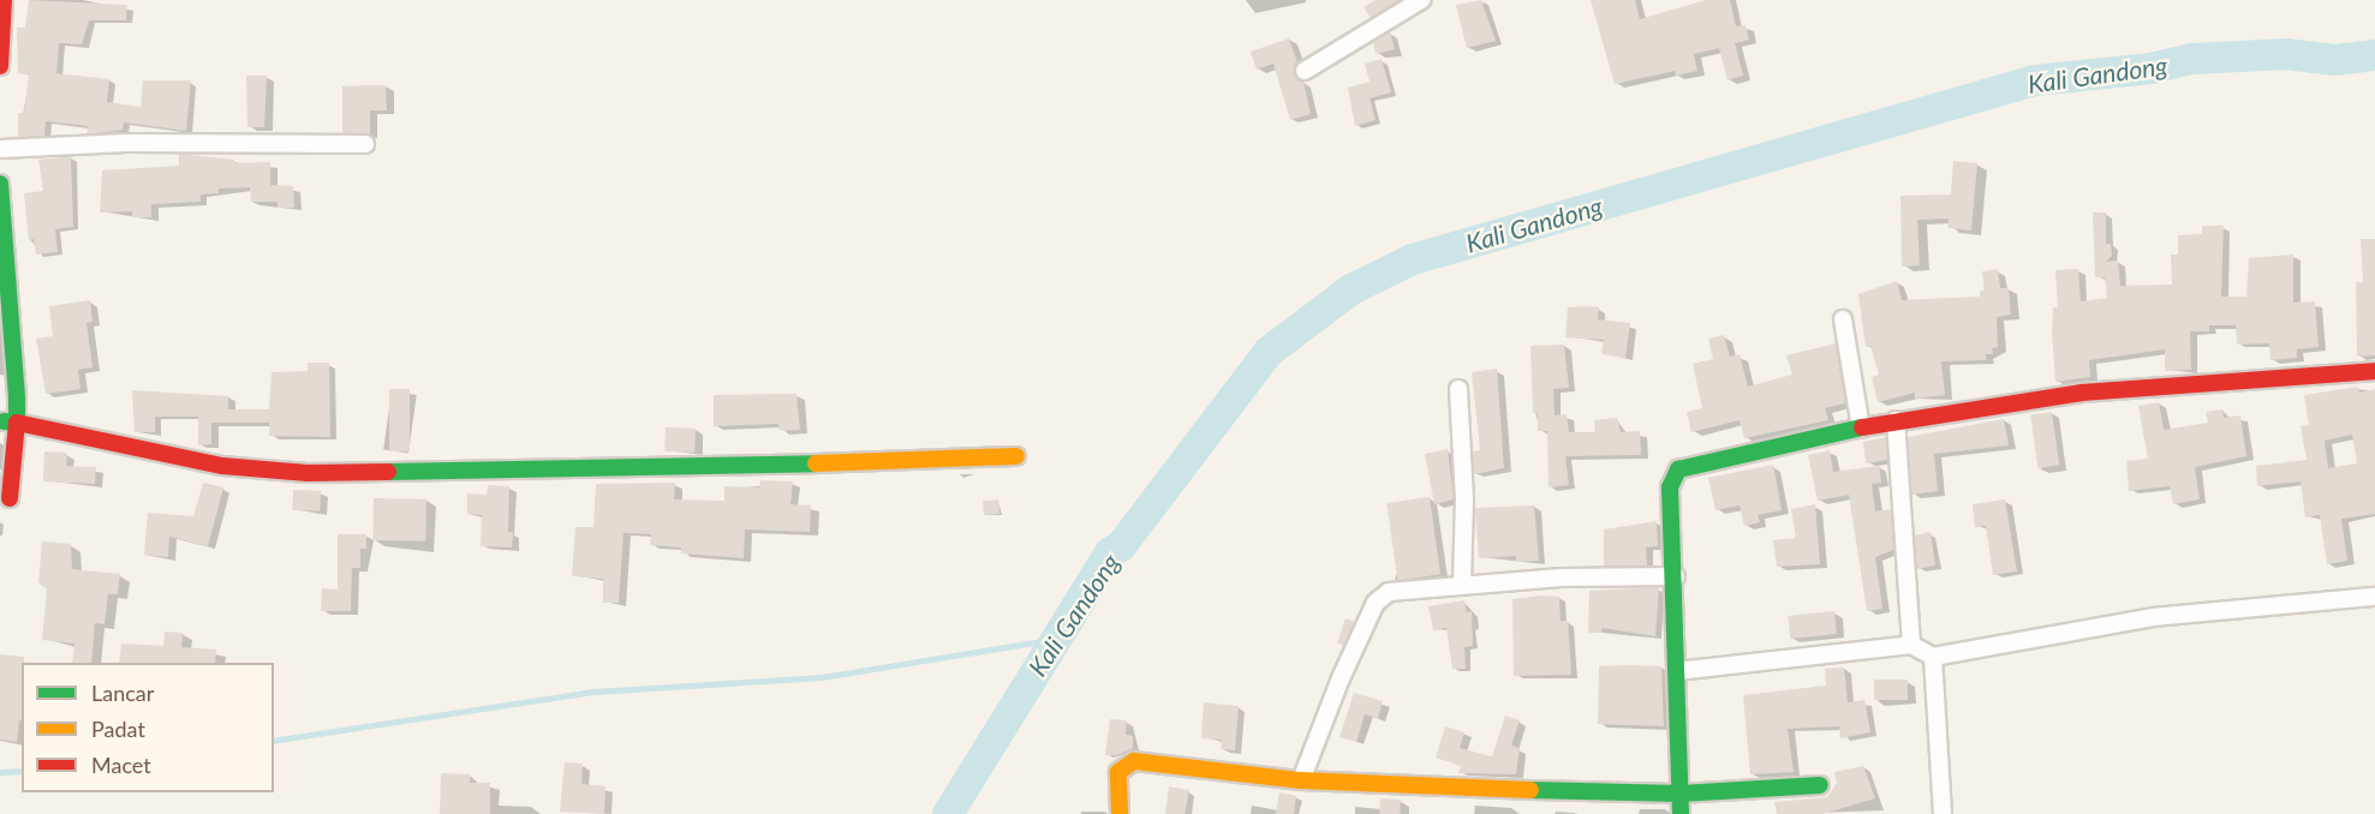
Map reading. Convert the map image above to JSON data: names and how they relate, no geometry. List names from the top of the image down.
{
  "water": ["Kali Gandong"],
  "legend": ["Lancar", "Padat", "Macet"]
}
